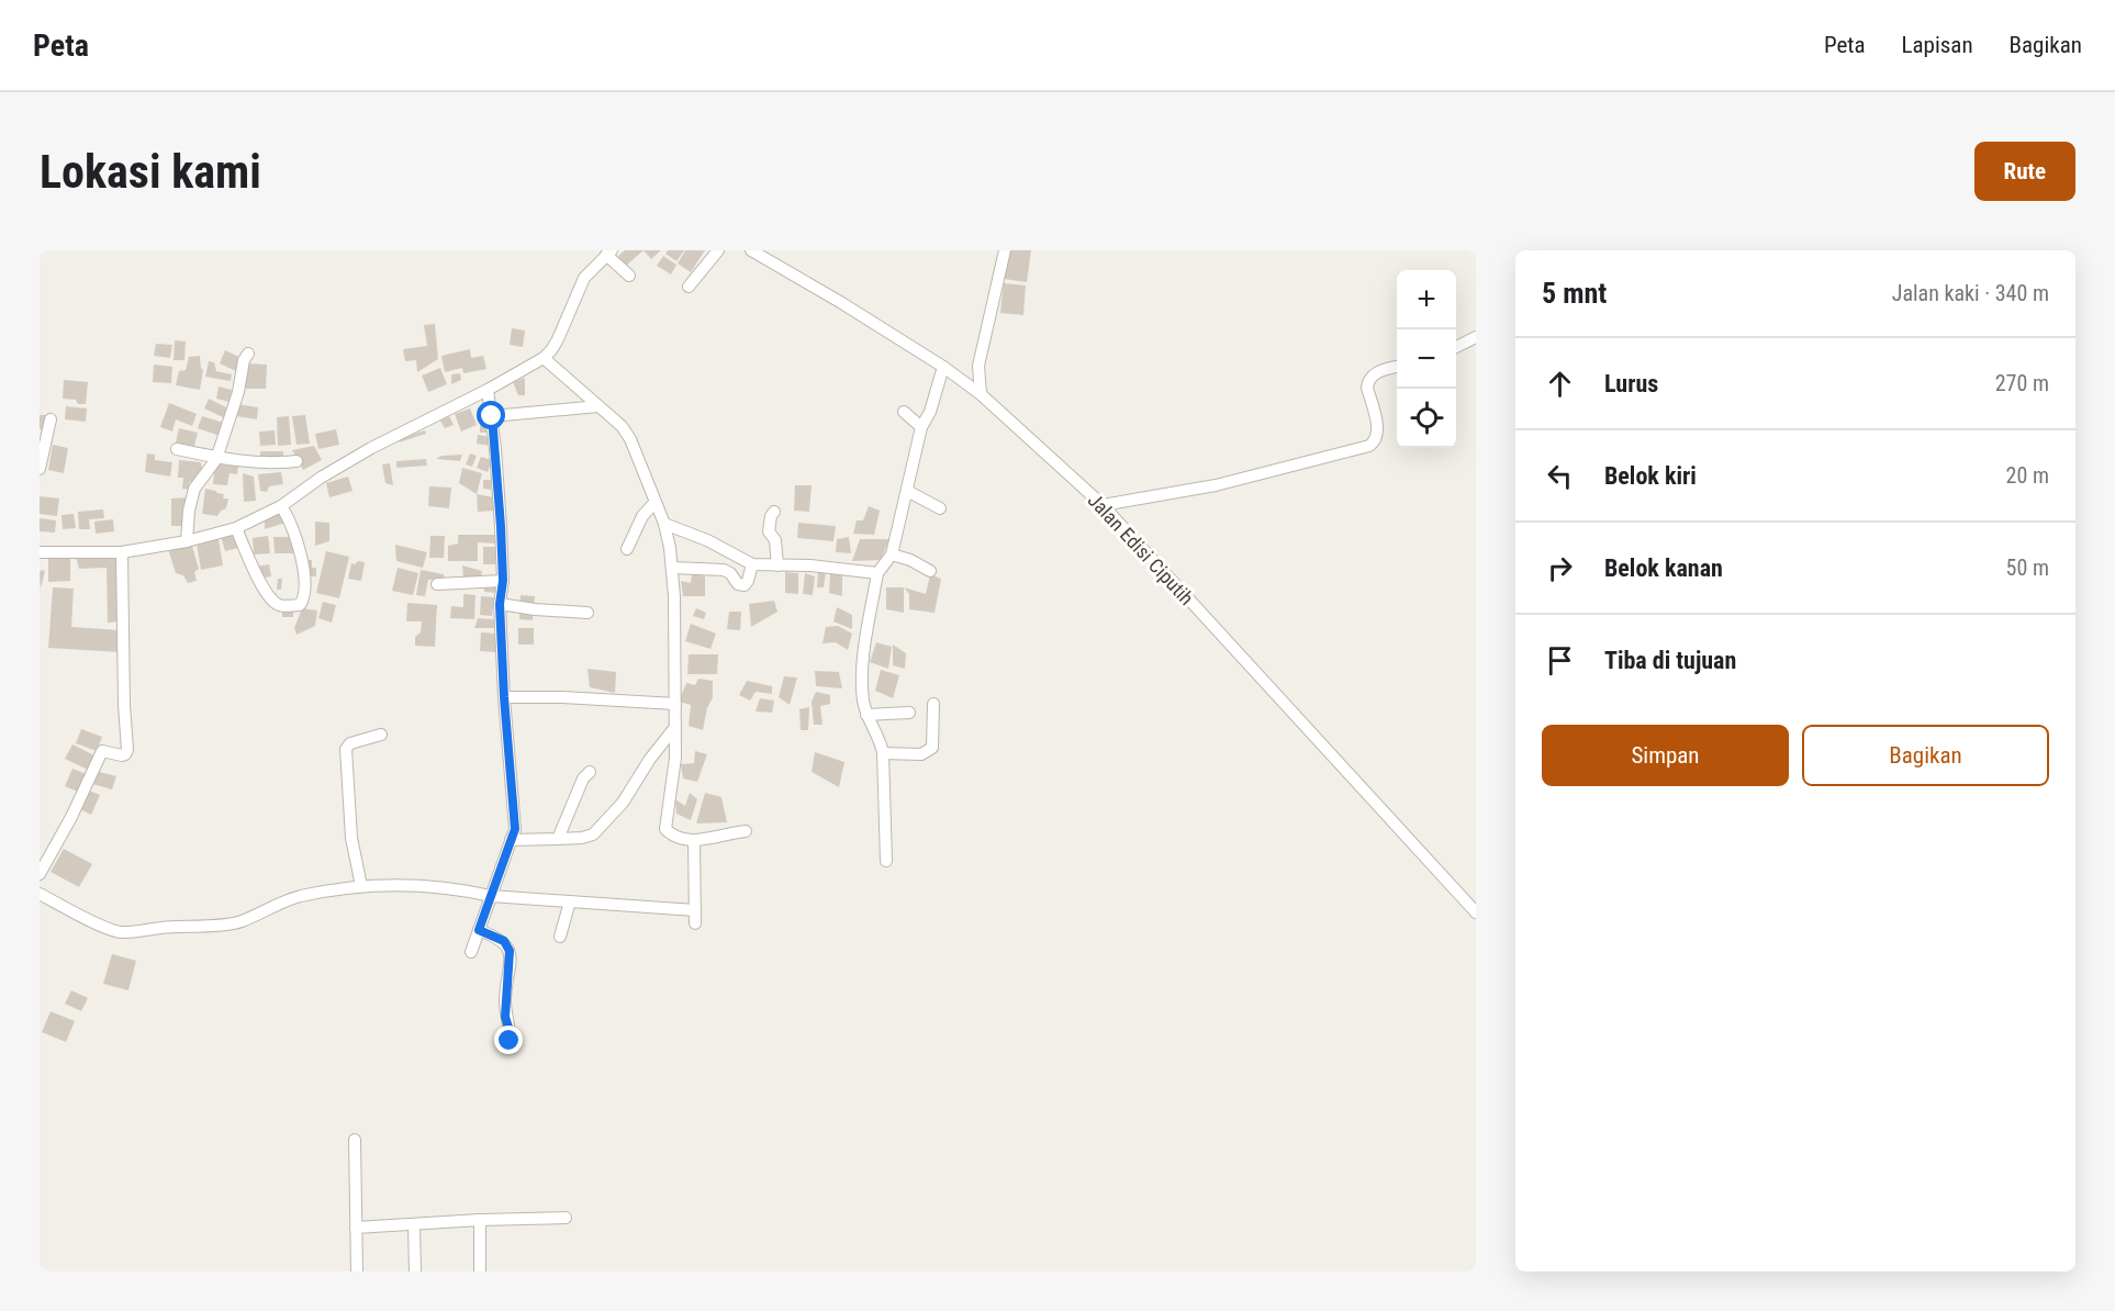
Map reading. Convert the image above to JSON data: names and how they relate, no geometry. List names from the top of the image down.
{
  "streets": {
    "street": ["Jalan Edisi Ciputih"]
  },
  "page": {
    "header": "Peta",
    "nav": ["Peta", "Lapisan", "Bagikan"],
    "buttons": [
      "Rute",
      ["Simpan", "Bagikan"]
    ],
    "title": "Lokasi kami",
    "heading": ["5 mnt", "Jalan kaki · 340 m"],
    "map_buttons": ["+", "−"],
    "list": [
      ["Lurus", "270 m"],
      ["Belok kiri", "20 m"],
      ["Belok kanan", "50 m"],
      "Tiba di tujuan"
    ]
  }
}
